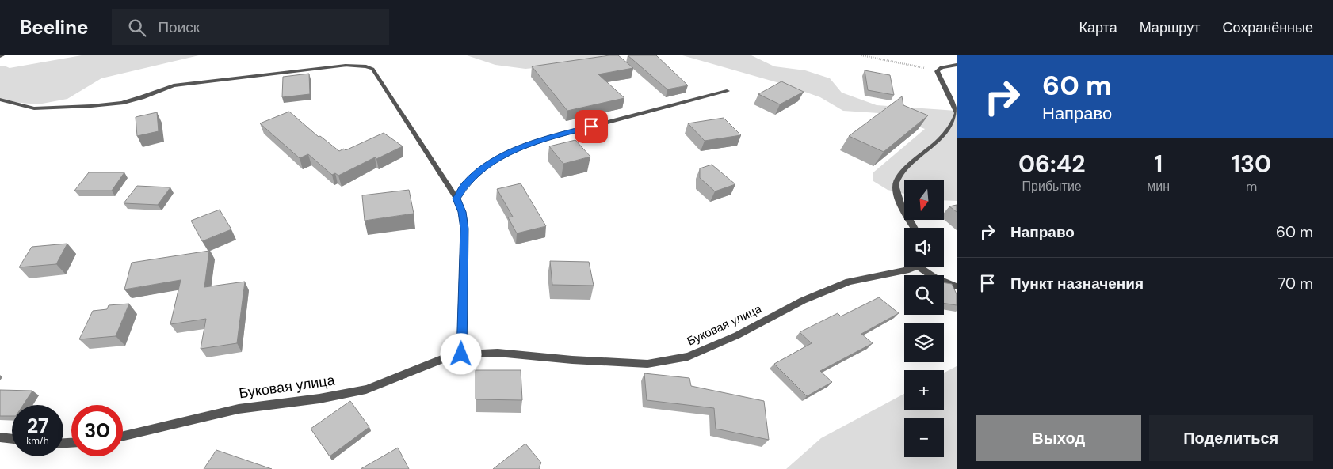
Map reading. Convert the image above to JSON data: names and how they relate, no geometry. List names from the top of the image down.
{
  "streets": {
    "street": ["Буковая улица"]
  },
  "north": "bottom",
  "page": {
    "header": "Beeline",
    "search": "Поиск",
    "nav": ["Карта", "Маршрут", "Сохранённые"],
    "turn": ["60 m", "Направо"],
    "eta": [
      "06:42",
      "Прибытие",
      "1",
      "мин",
      "130",
      "m"
    ],
    "map_buttons": ["+", "−"],
    "list": [
      {
        "name": "Направо",
        "value": "60 m"
      },
      {
        "name": "Пункт назначения",
        "value": "70 m"
      }
    ],
    "speed": "27 km/h",
    "limit": "30",
    "buttons": ["Выход", "Поделиться"]
  }
}
